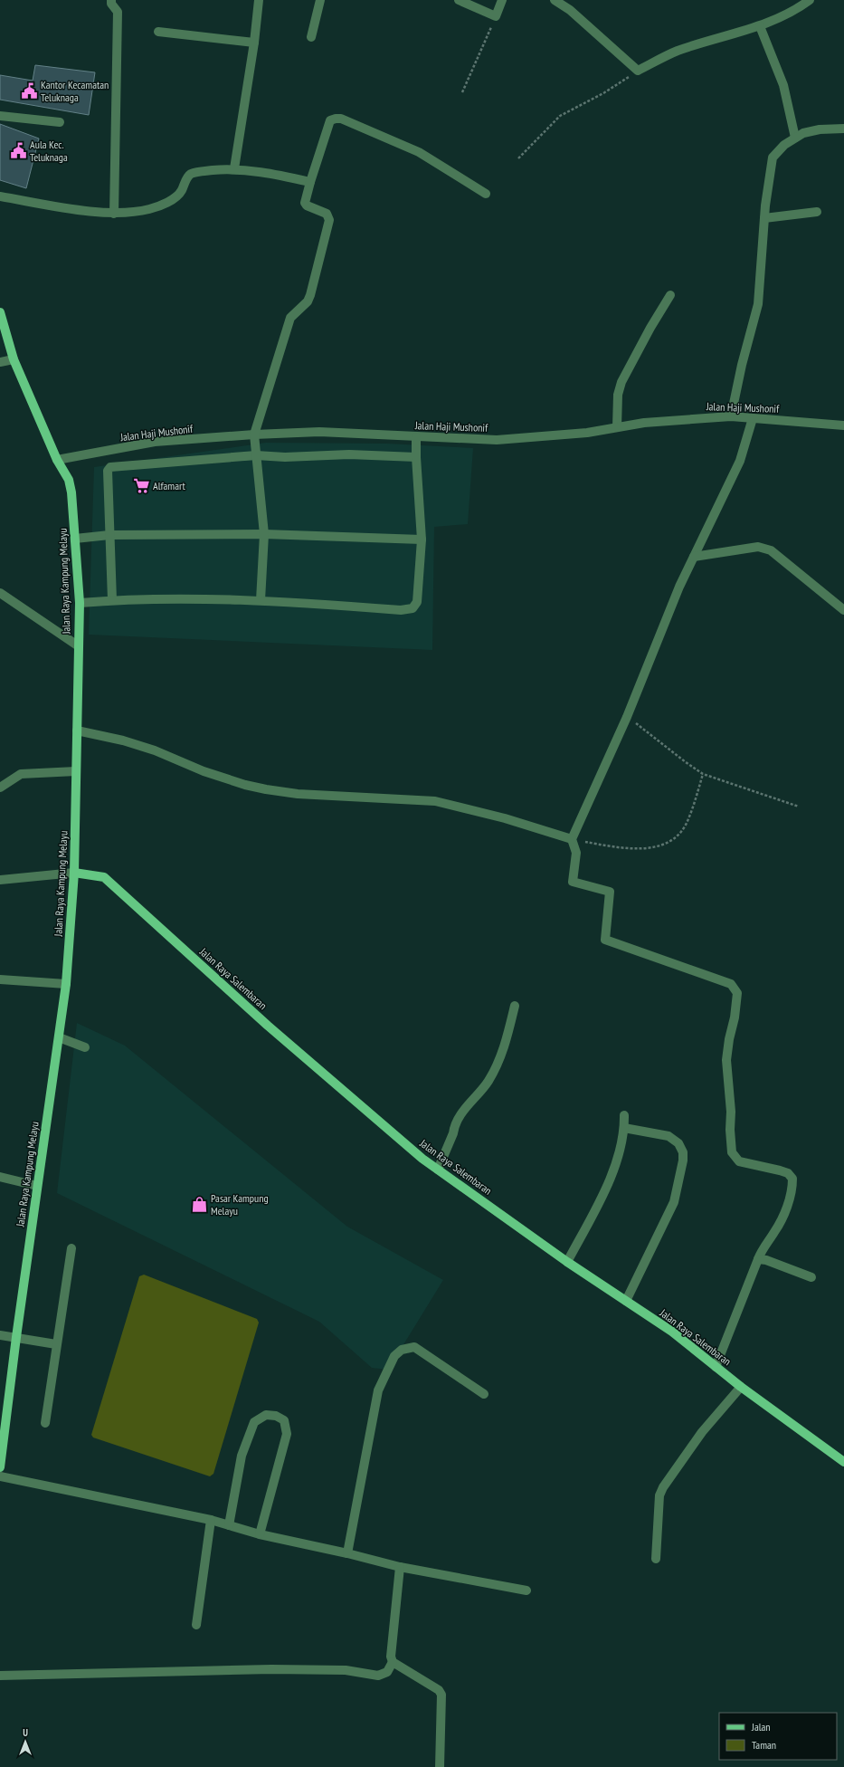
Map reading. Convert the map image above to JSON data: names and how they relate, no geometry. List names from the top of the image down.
{
  "streets": {
    "main road": ["Jalan Raya Kampung Melayu", "Jalan Raya Salembaran"],
    "street": ["Jalan Haji Mushonif"]
  },
  "crossings": [
    ["Jalan Haji Mushonif", "Jalan Raya Kampung Melayu"],
    ["Jalan Raya Kampung Melayu", "Jalan Raya Salembaran"]
  ],
  "places": {
    "public building": ["Kantor Kecamatan Teluknaga", "Aula Kec. Teluknaga"],
    "supermarket": ["Alfamart"],
    "shop": ["Pasar Kampung Melayu"]
  },
  "legend": ["Jalan", "Taman"],
  "north": "top"
}
